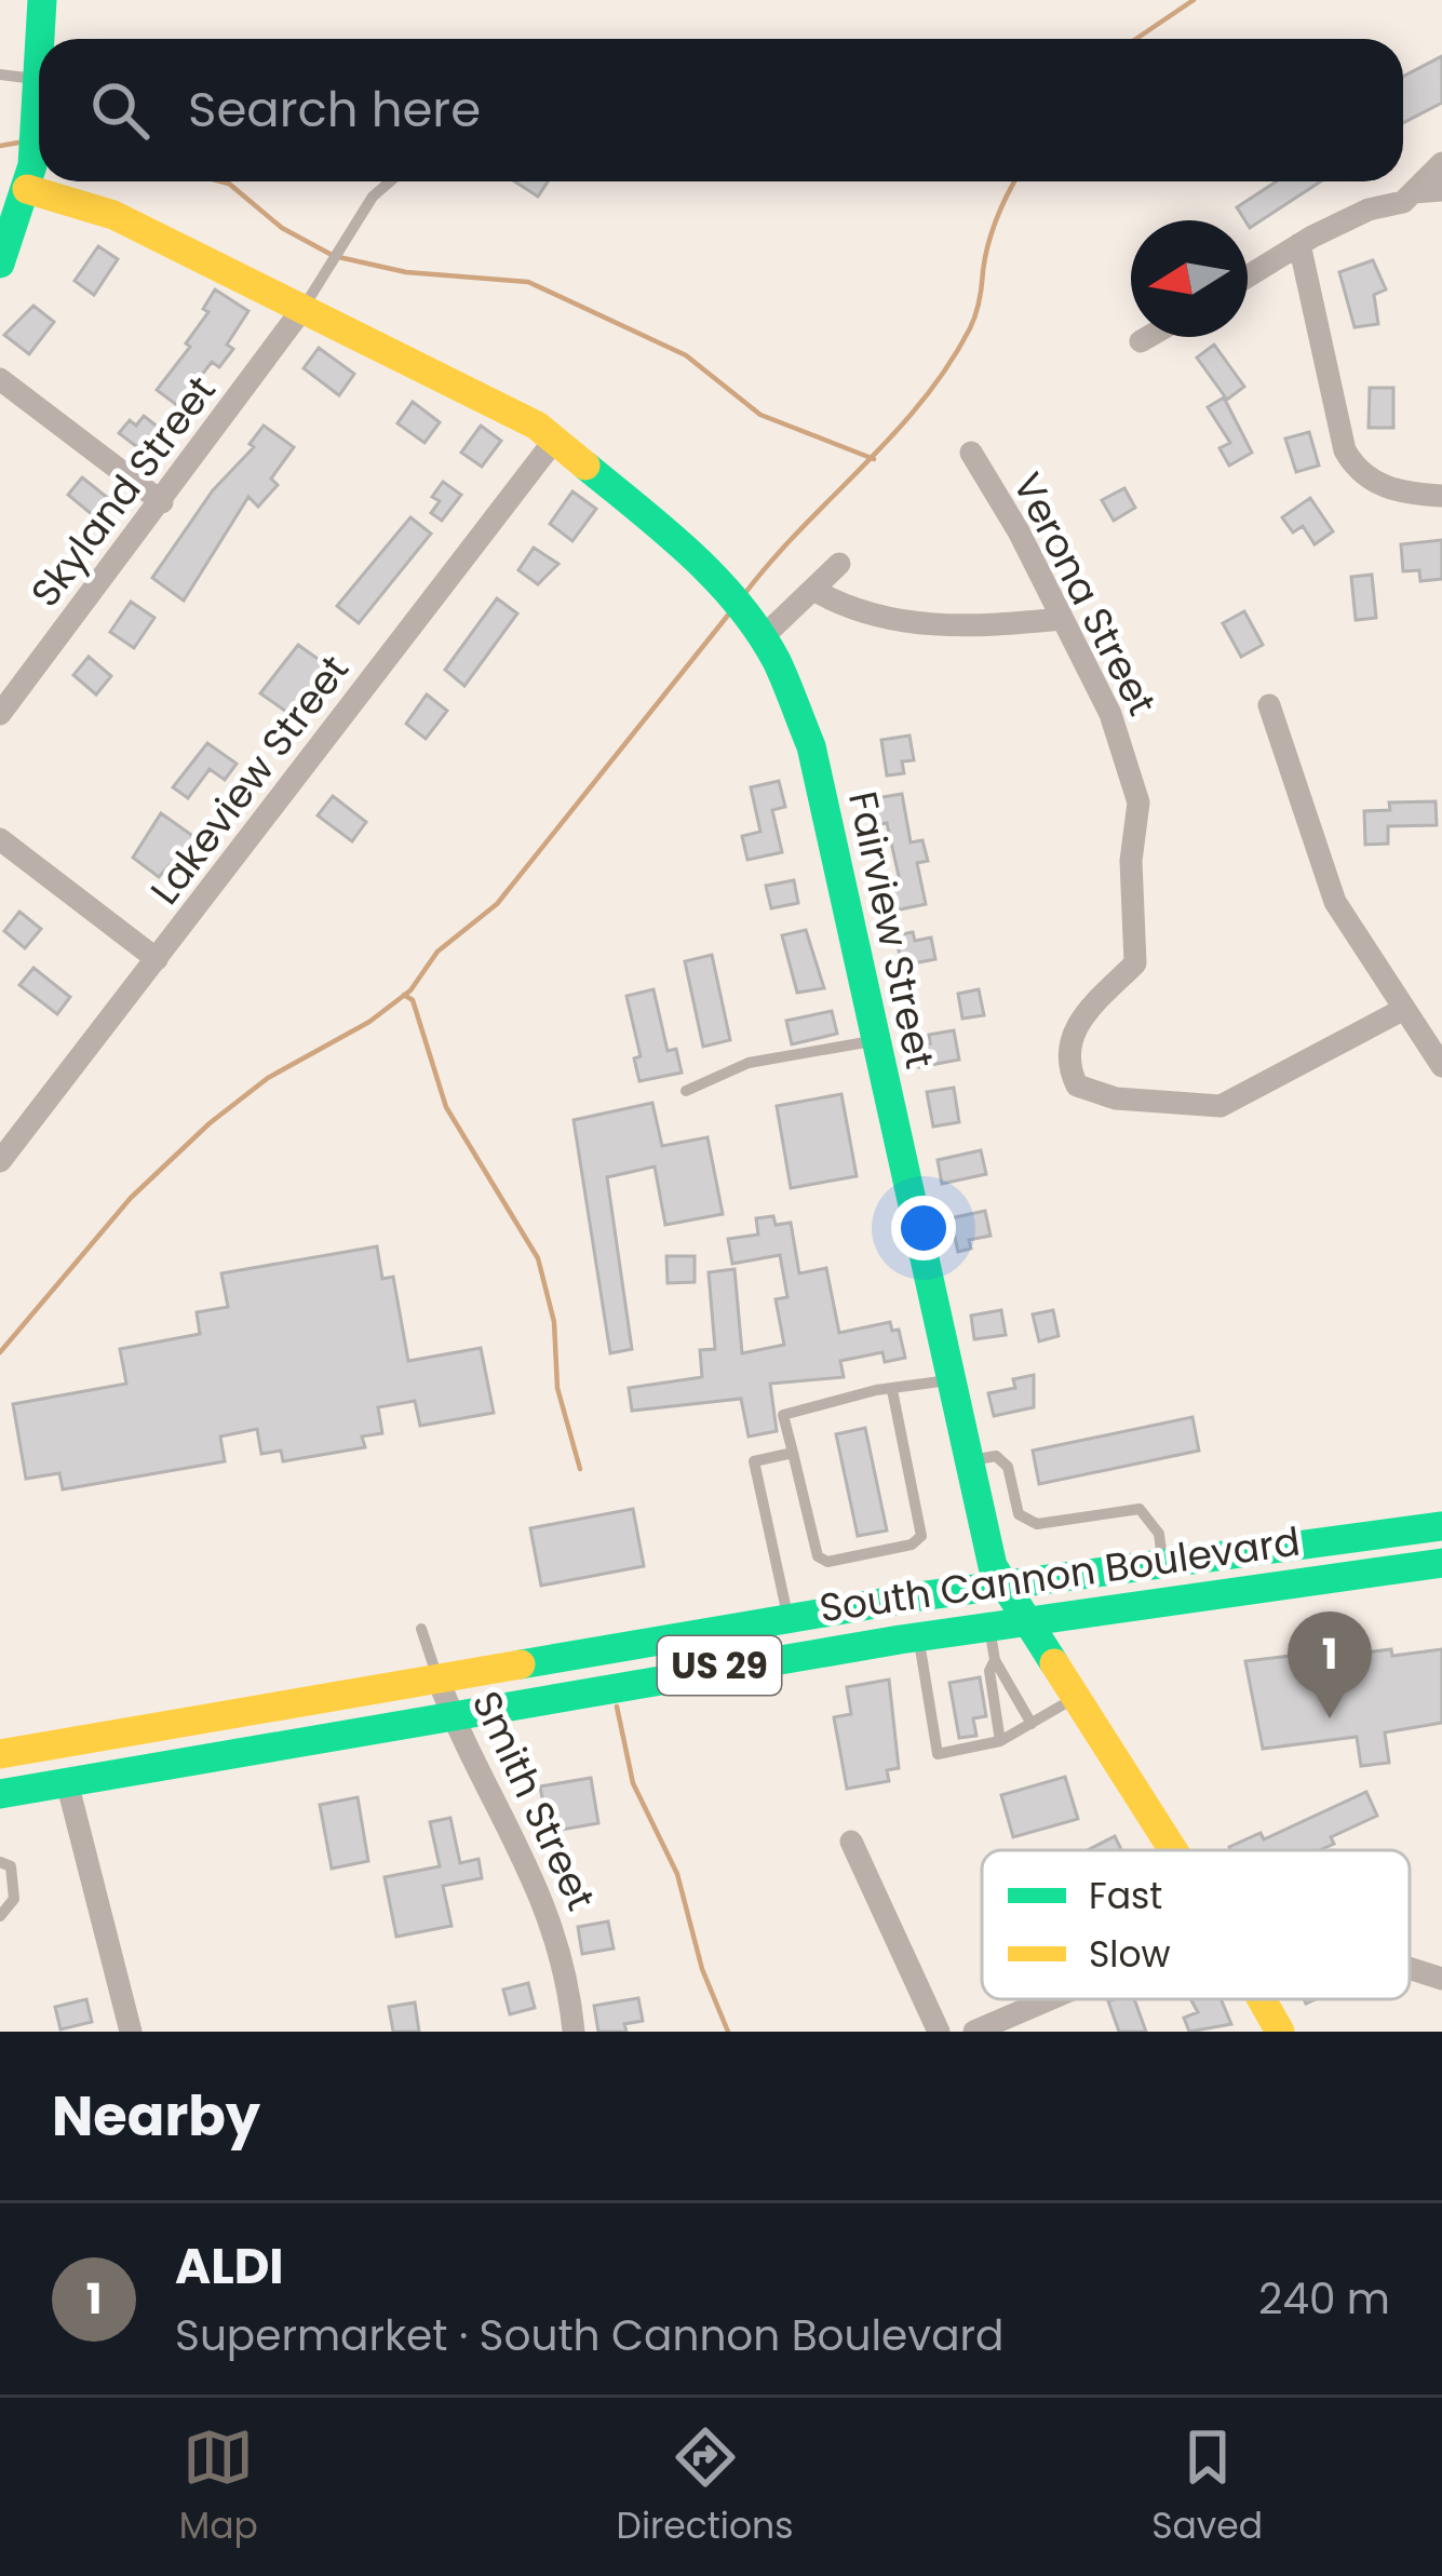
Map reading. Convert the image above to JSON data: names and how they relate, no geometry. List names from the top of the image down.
{
  "streets": {
    "main road": ["Fairview Street", "South Cannon Boulevard", "US 29"],
    "street": [
      "Skyland Street",
      "Verona Street",
      "Lakeview Street",
      "Smith Street"
    ]
  },
  "crossings": [
    ["Skyland Street", "Fairview Street"],
    ["Lakeview Street", "Fairview Street"],
    ["Fairview Street", "South Cannon Boulevard"],
    ["South Cannon Boulevard", "Smith Street"]
  ],
  "legend": ["Fast", "Slow"],
  "north": "left",
  "page": {
    "search": "Search here",
    "pins": "1",
    "heading": "Nearby",
    "list": [
      {
        "mark": "1",
        "name": "ALDI",
        "note": "Supermarket · South Cannon Boulevard",
        "value": "240 m"
      }
    ],
    "nav": ["Map", "Directions", "Saved"]
  }
}
